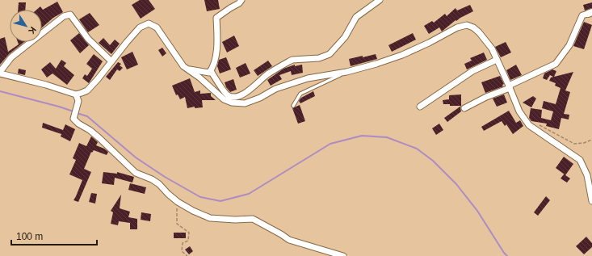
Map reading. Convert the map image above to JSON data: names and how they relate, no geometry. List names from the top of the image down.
{
  "scale_bar": "100 m",
  "north": "bottom right"
}
